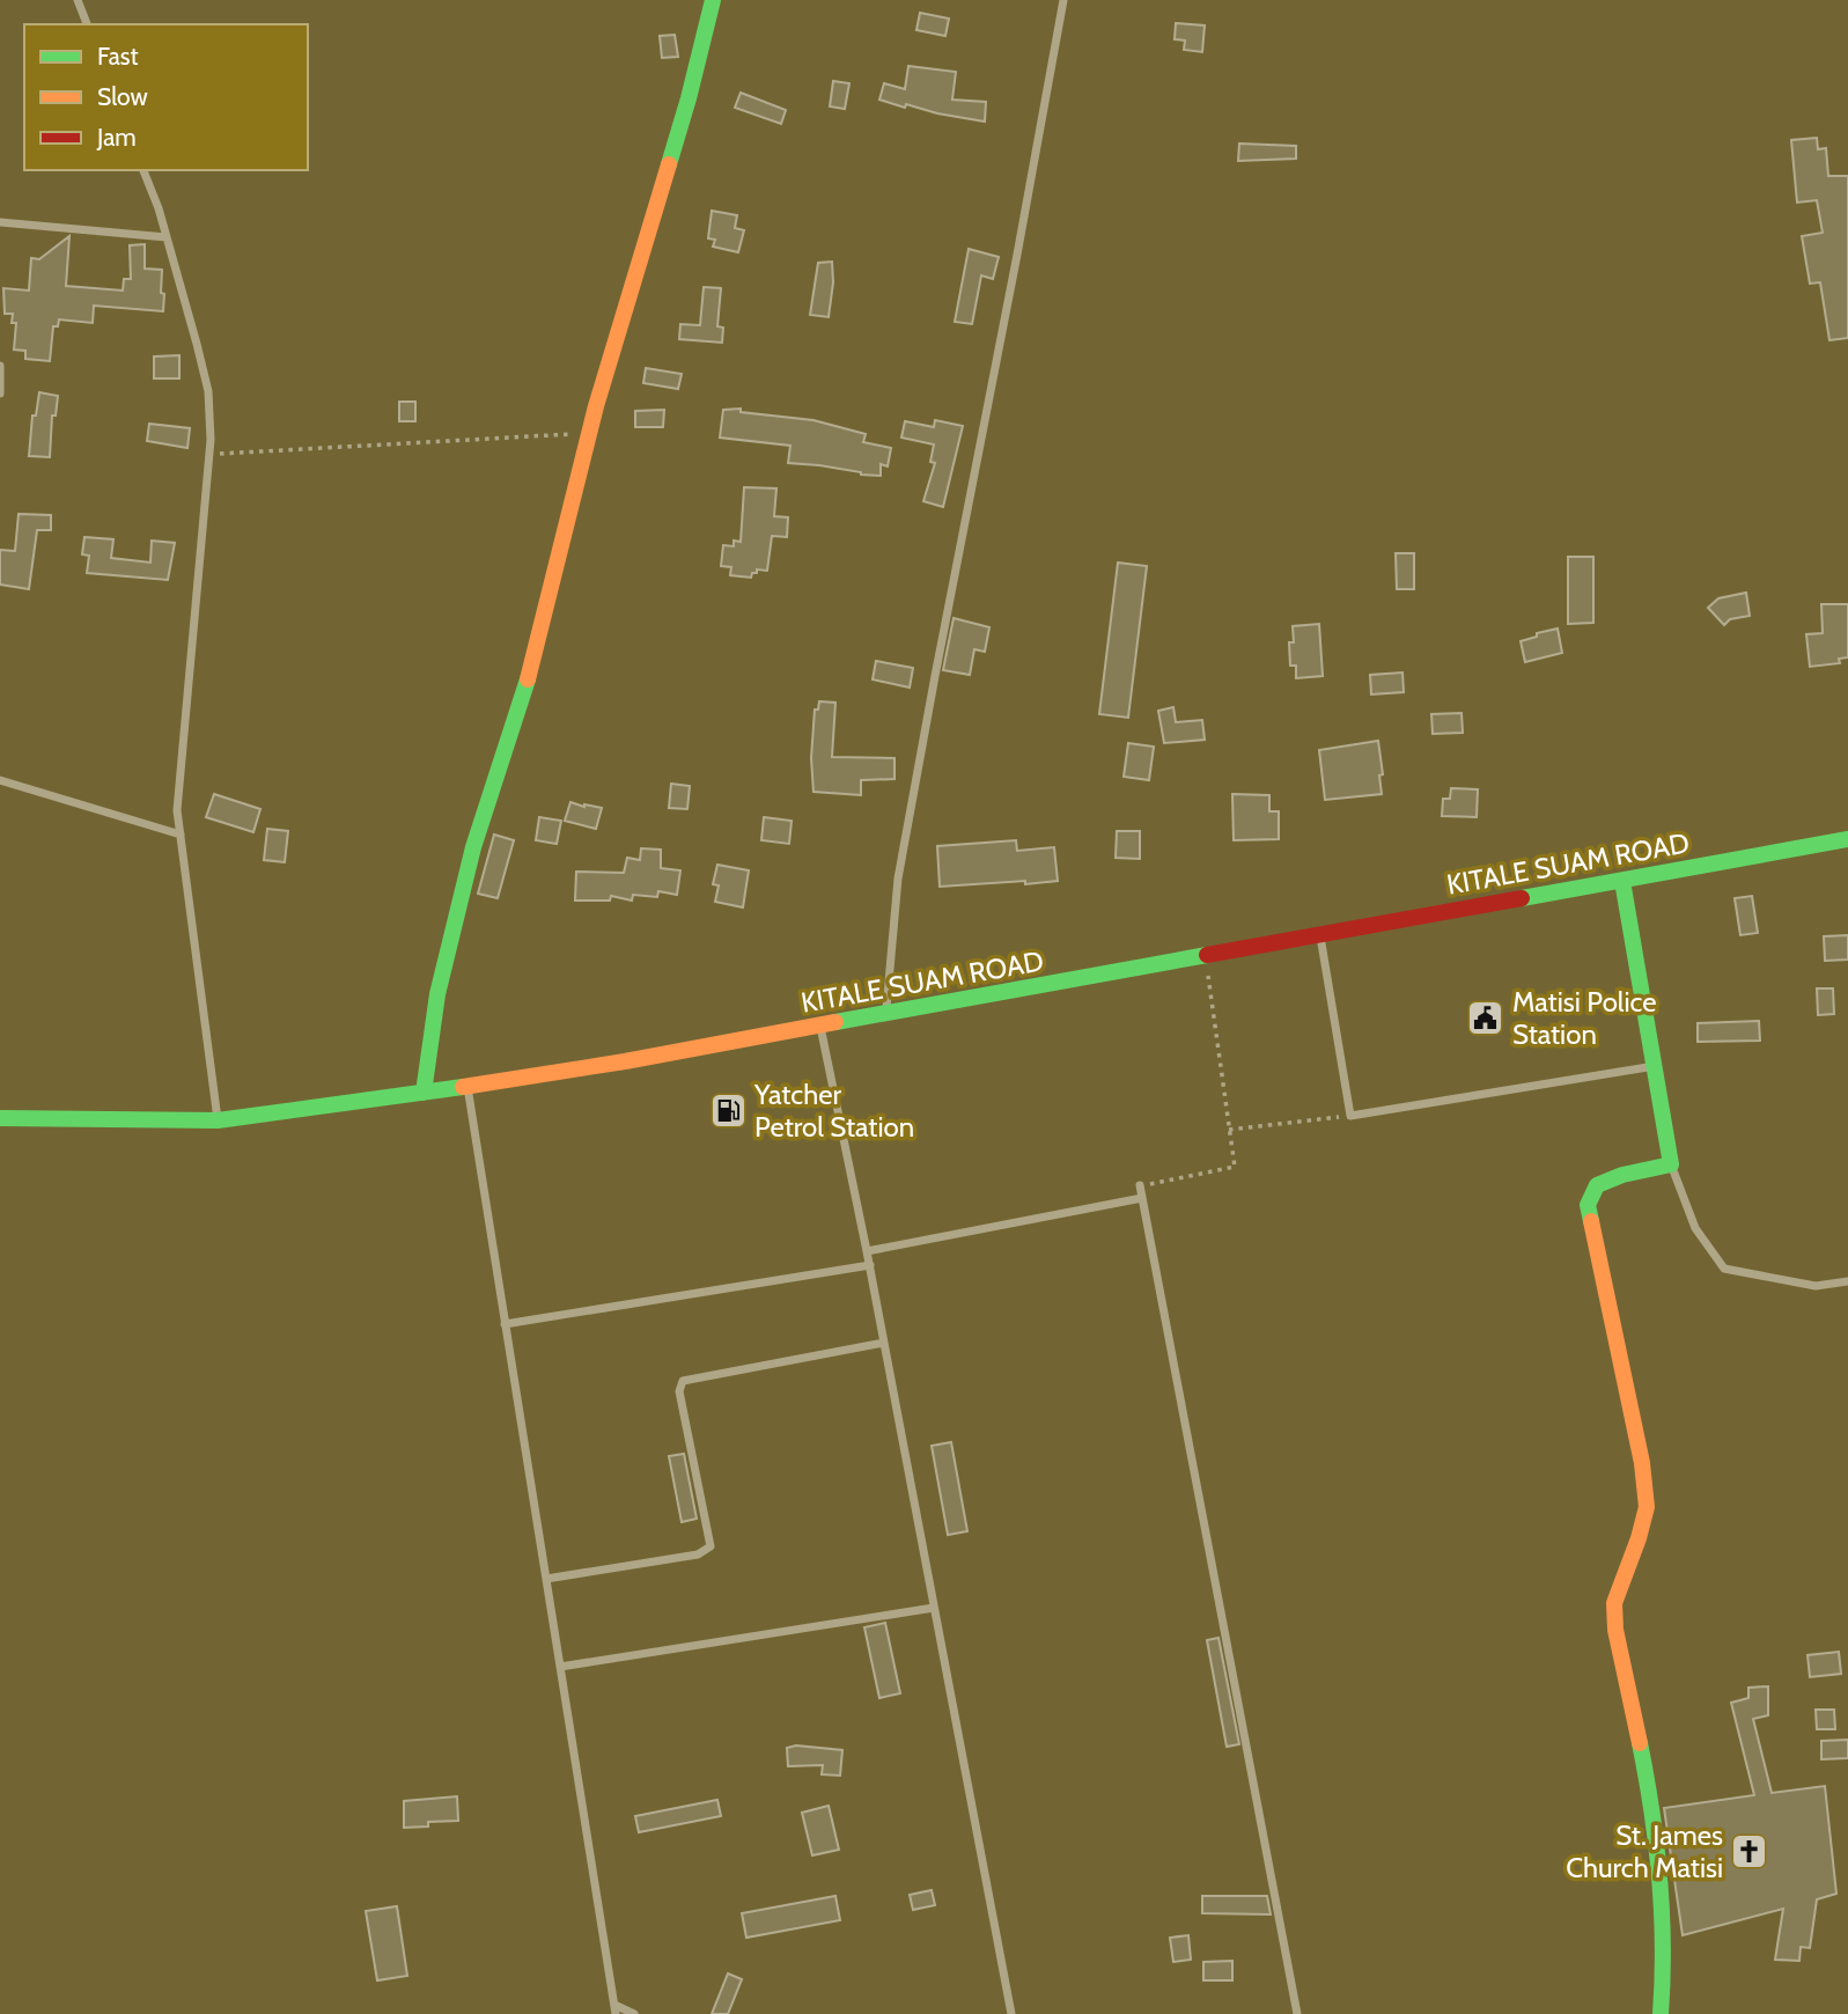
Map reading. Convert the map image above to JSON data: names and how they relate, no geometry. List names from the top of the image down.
{
  "streets": {
    "main road": ["KITALE SUAM ROAD"]
  },
  "places": {
    "public building": ["Matisi Police Station"],
    "fuel station": ["Yatcher Petrol Station"],
    "church": ["St. James Church Matisi"]
  },
  "legend": ["Fast", "Slow", "Jam"]
}
